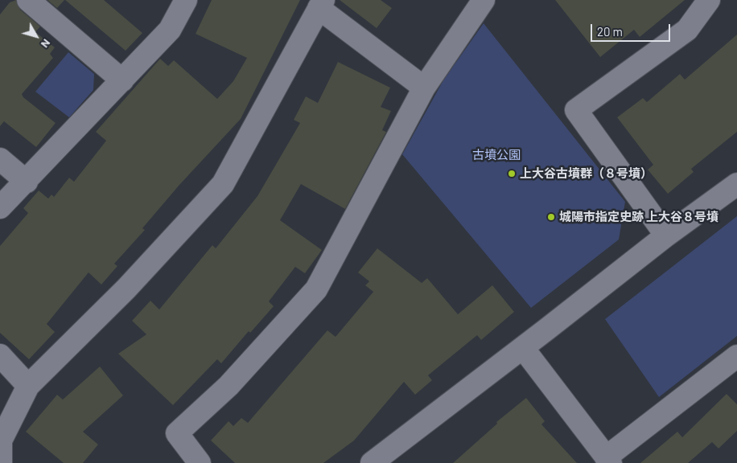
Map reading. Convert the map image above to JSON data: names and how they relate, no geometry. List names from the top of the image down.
{
  "parks": ["古墳公園"],
  "places": ["上大谷古墳群（８号墳）", "城陽市指定史跡 上大谷８号墳"],
  "scale_bar": "20 m",
  "north": "bottom right"
}
